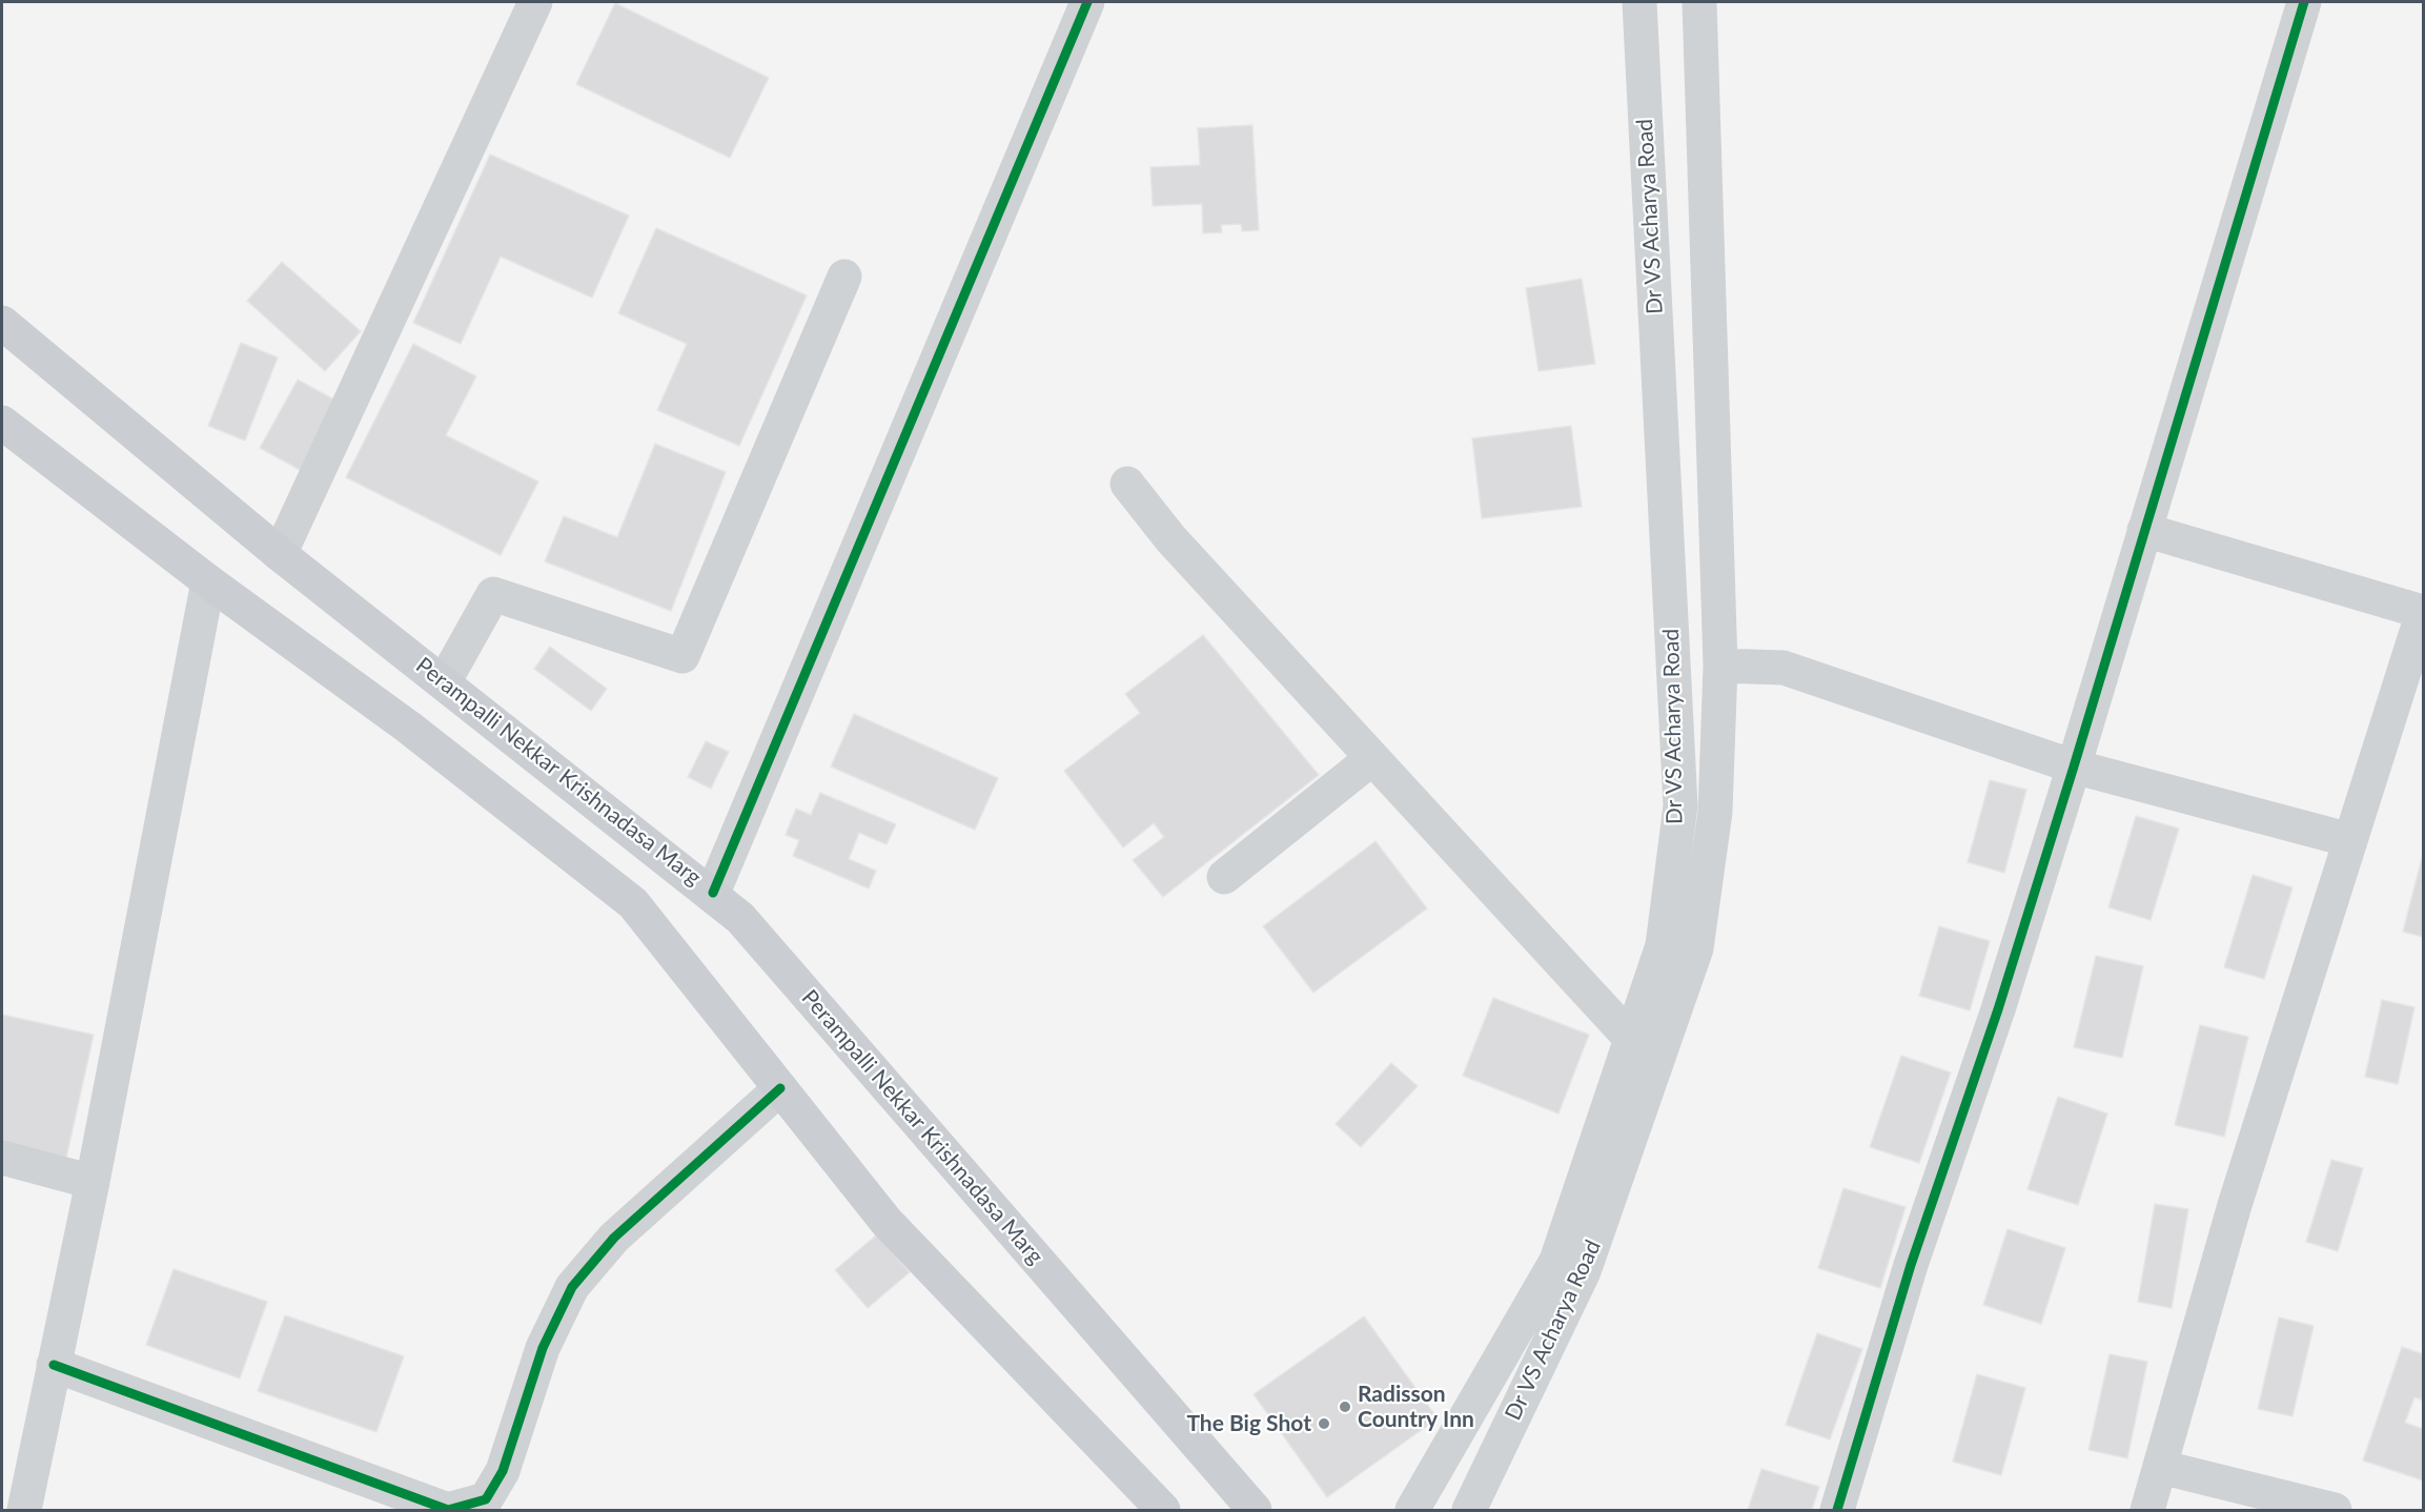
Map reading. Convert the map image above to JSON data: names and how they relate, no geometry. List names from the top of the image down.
{
  "streets": {
    "main road": ["Perampalli Nekkar Krishnadasa Marg"],
    "street": ["Dr VS Acharya Road"]
  },
  "places": ["Radisson Country Inn", "The Big Shot"]
}
